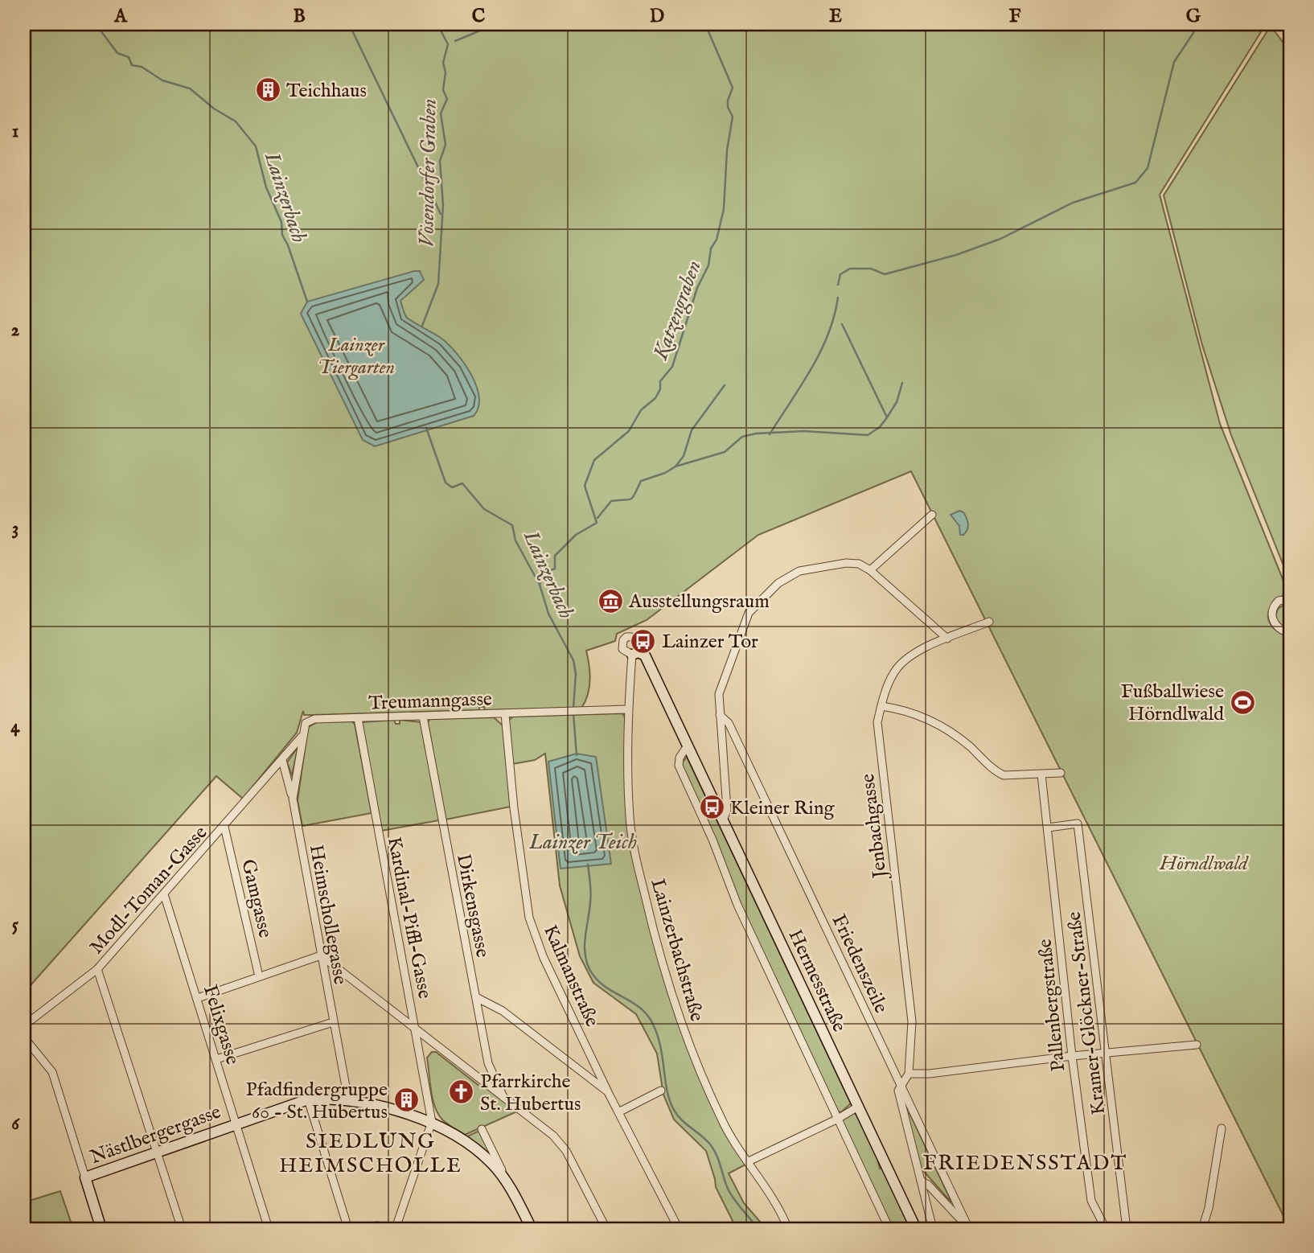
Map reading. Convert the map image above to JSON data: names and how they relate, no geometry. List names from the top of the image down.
{
  "streets": {
    "street": [
      "Treumanngasse",
      "Jenbachgasse",
      "Modl-Toman-Gasse",
      "Gamgasse",
      "Dirkensgasse",
      "Heimschollegasse",
      "Kardinal-Piffl-Gasse",
      "Lainzerbachstraße",
      "Friedenszeile",
      "Kalmanstraße",
      "Hermesstraße",
      "Pallenbergstraße",
      "Kramer-Glöckner-Straße",
      "Felixgasse",
      "Nästlbergergasse"
    ]
  },
  "crossings": [
    ["Treumanngasse", "Modl-Toman-Gasse"],
    ["Treumanngasse", "Dirkensgasse"],
    ["Treumanngasse", "Heimschollegasse"],
    ["Treumanngasse", "Kardinal-Piffl-Gasse"],
    ["Treumanngasse", "Lainzerbachstraße"],
    ["Treumanngasse", "Kalmanstraße"],
    ["Modl-Toman-Gasse", "Gamgasse"],
    ["Modl-Toman-Gasse", "Heimschollegasse"],
    ["Modl-Toman-Gasse", "Felixgasse"],
    ["Heimschollegasse", "Nästlbergergasse"],
    ["Kardinal-Piffl-Gasse", "Nästlbergergasse"],
    ["Lainzerbachstraße", "Hermesstraße"],
    ["Pallenbergstraße", "Kramer-Glöckner-Straße"],
    ["Felixgasse", "Nästlbergergasse"]
  ],
  "districts": ["SIEDLUNG HEIMSCHOLLE", "FRIEDENSSTADT"],
  "water": [
    "Vösendorfer Graben",
    "Lainzerbach",
    "Katzengraben",
    "Lainzer Teich"
  ],
  "parks": ["Lainzer Tiergarten", "Hörndlwald"],
  "places": {
    "building": ["Teichhaus", "Pfadfindergruppe 60 - St. Hubertus"],
    "museum": ["Ausstellungsraum"],
    "bus stop": ["Lainzer Tor", "Kleiner Ring"],
    "sports": ["Fußballwiese Hörndlwald"],
    "church": ["Pfarrkirche St. Hubertus"]
  },
  "grid": {
    "columns": [
      "A",
      "B",
      "C",
      "D",
      "E",
      "F",
      "G"
    ],
    "rows": [
      "1",
      "2",
      "3",
      "4",
      "5",
      "6"
    ]
  }
}
